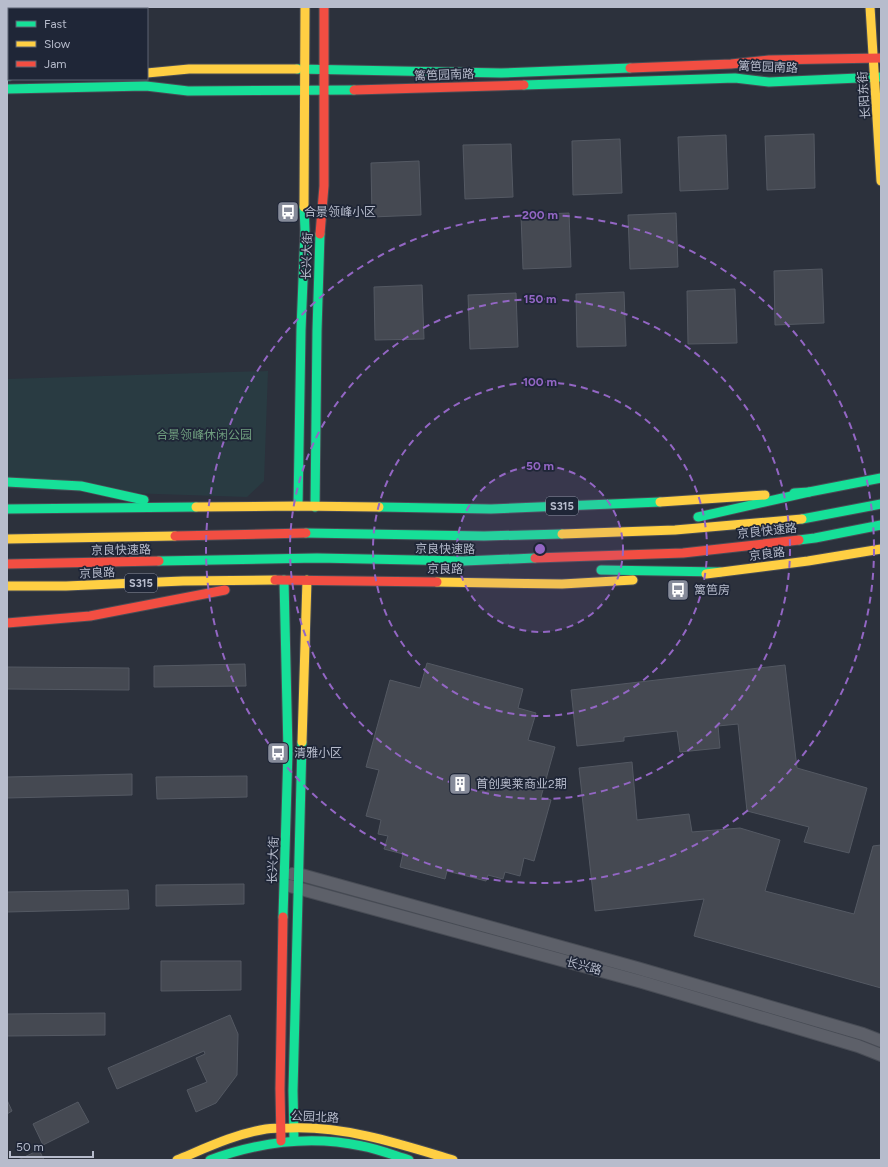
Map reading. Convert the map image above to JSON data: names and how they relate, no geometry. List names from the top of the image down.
{
  "streets": {
    "main road": [
      "篱笆园南路",
      "长阳东街",
      "长兴大街",
      "S315",
      "京良快速路",
      "京良路",
      "公园北路"
    ],
    "street": ["长兴路"]
  },
  "crossings": [
    ["篱笆园南路", "长阳东街"],
    ["篱笆园南路", "长兴大街"],
    ["长兴大街", "S315"],
    ["长兴大街", "京良路"],
    ["长兴大街", "长兴路"],
    ["长兴大街", "公园北路"]
  ],
  "parks": ["合景领峰休闲公园"],
  "places": {
    "bus stop": ["合景领峰小区", "篱笆房", "清雅小区"],
    "building": ["首创奥莱商业2期"]
  },
  "legend": ["Fast", "Slow", "Jam"],
  "scale_bar": "50 m",
  "rings": [
    "200 m",
    "150 m",
    "100 m",
    "50 m"
  ]
}
